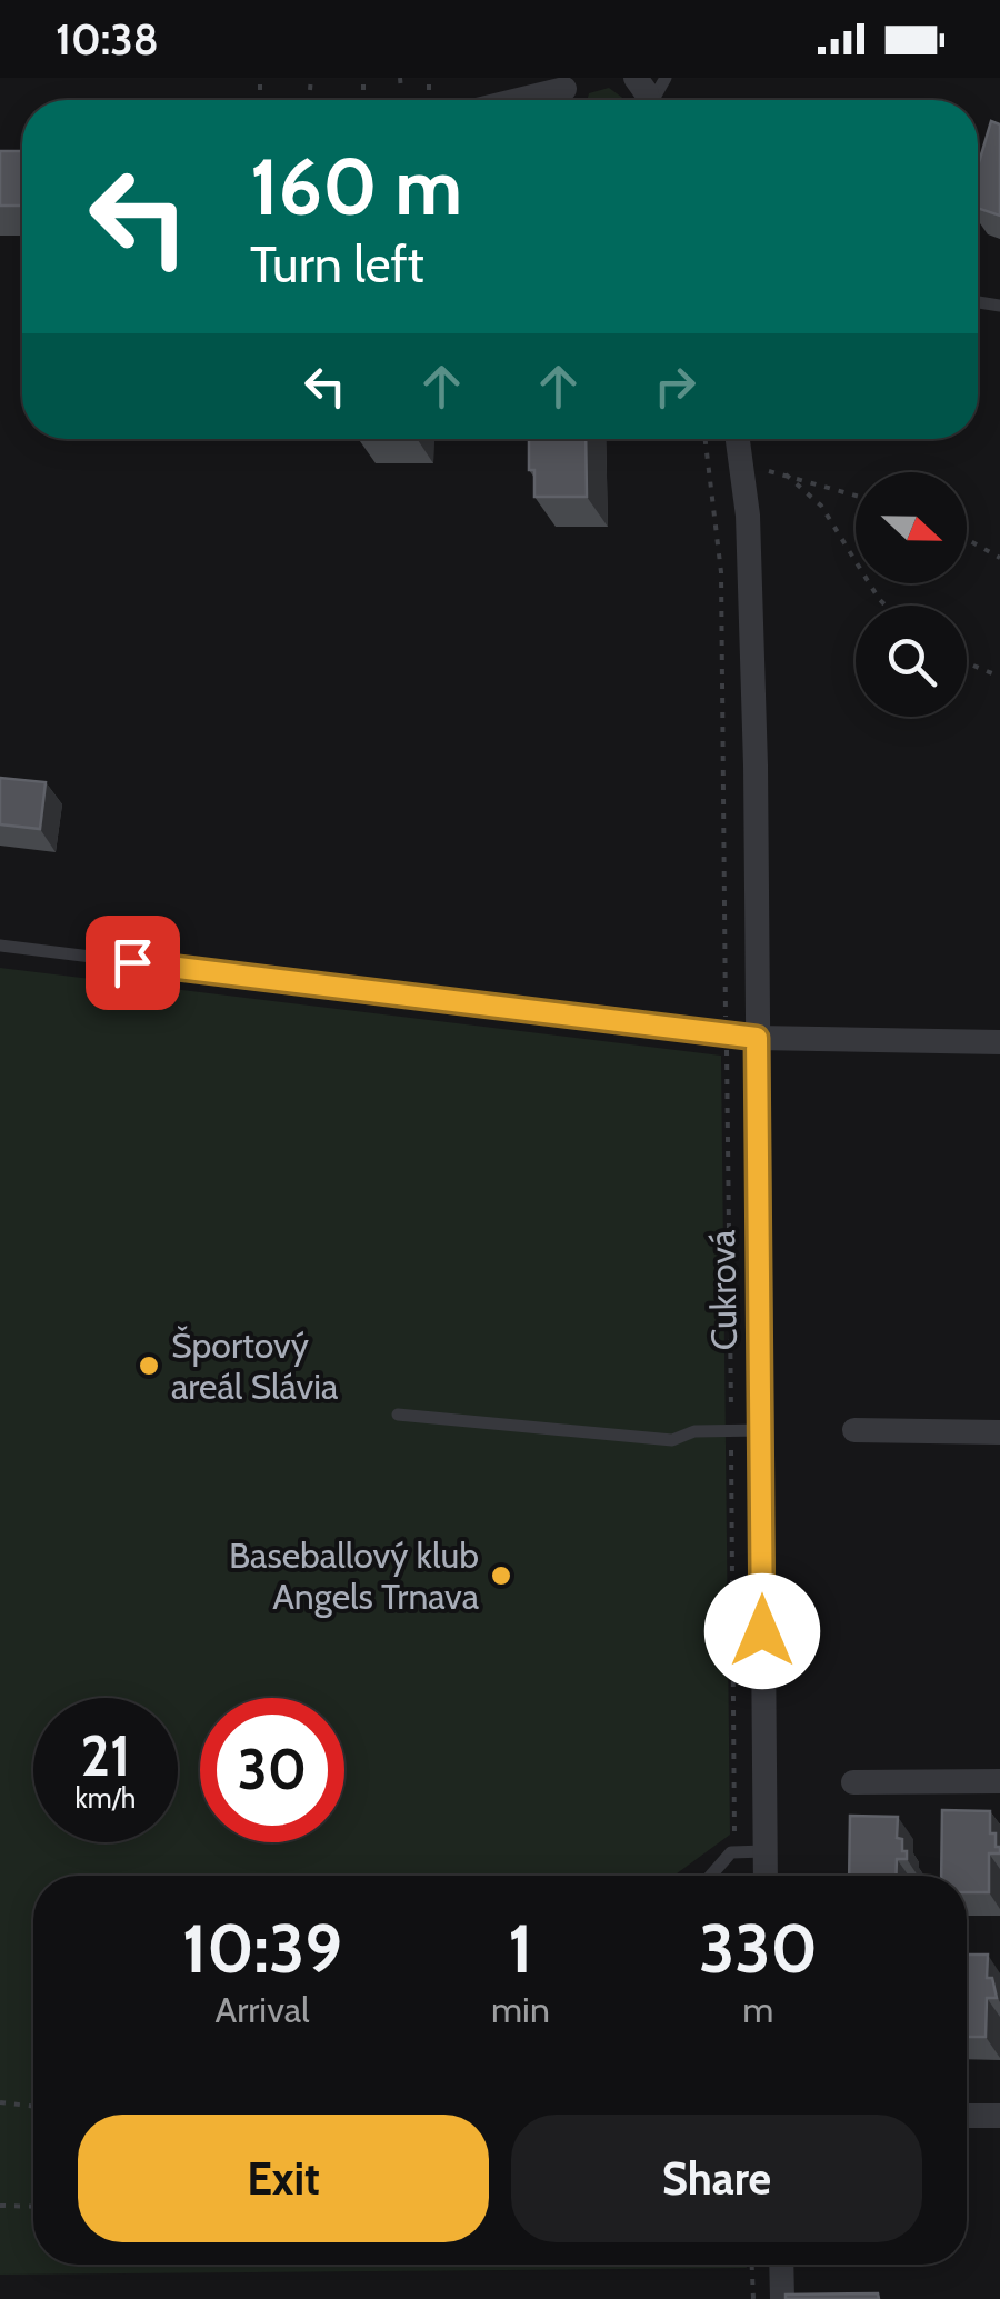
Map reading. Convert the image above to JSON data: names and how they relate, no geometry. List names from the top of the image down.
{
  "streets": {
    "street": ["Cukrová"]
  },
  "places": ["Športový areál Slávia", "Baseballový klub Angels Trnava"],
  "north": "right",
  "page": {
    "status": "10:38",
    "turn": ["160 m", "Turn left"],
    "speed": "21 km/h",
    "limit": "30",
    "eta": [
      "10:39",
      "Arrival",
      "1",
      "min",
      "330",
      "m"
    ],
    "buttons": ["Exit", "Share"]
  }
}
